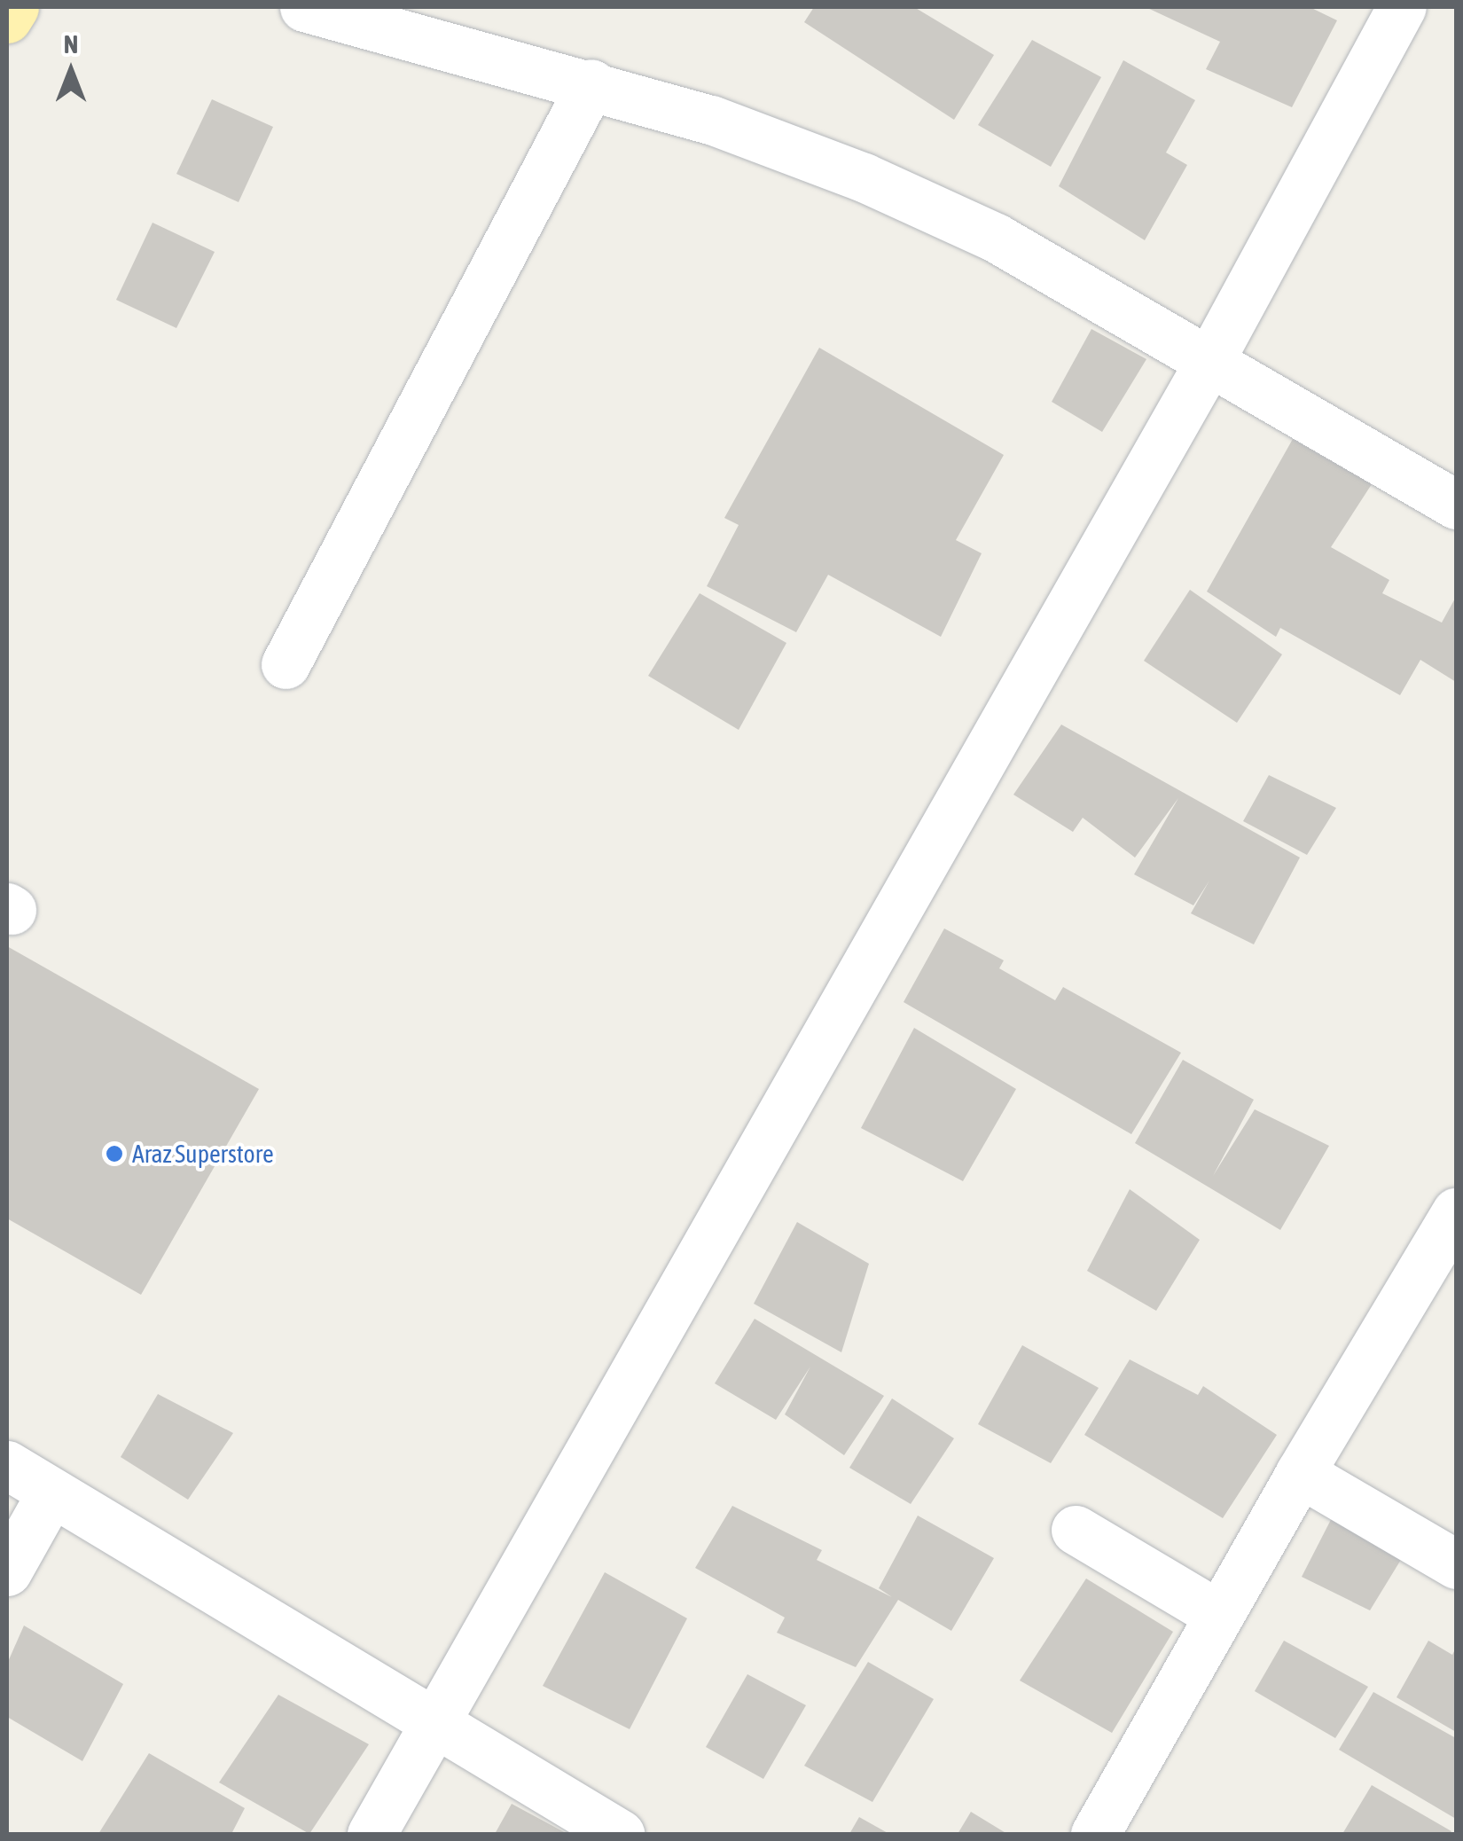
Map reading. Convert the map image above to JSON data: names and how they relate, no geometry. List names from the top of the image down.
{
  "places": ["Araz Superstore"],
  "north": "top"
}
